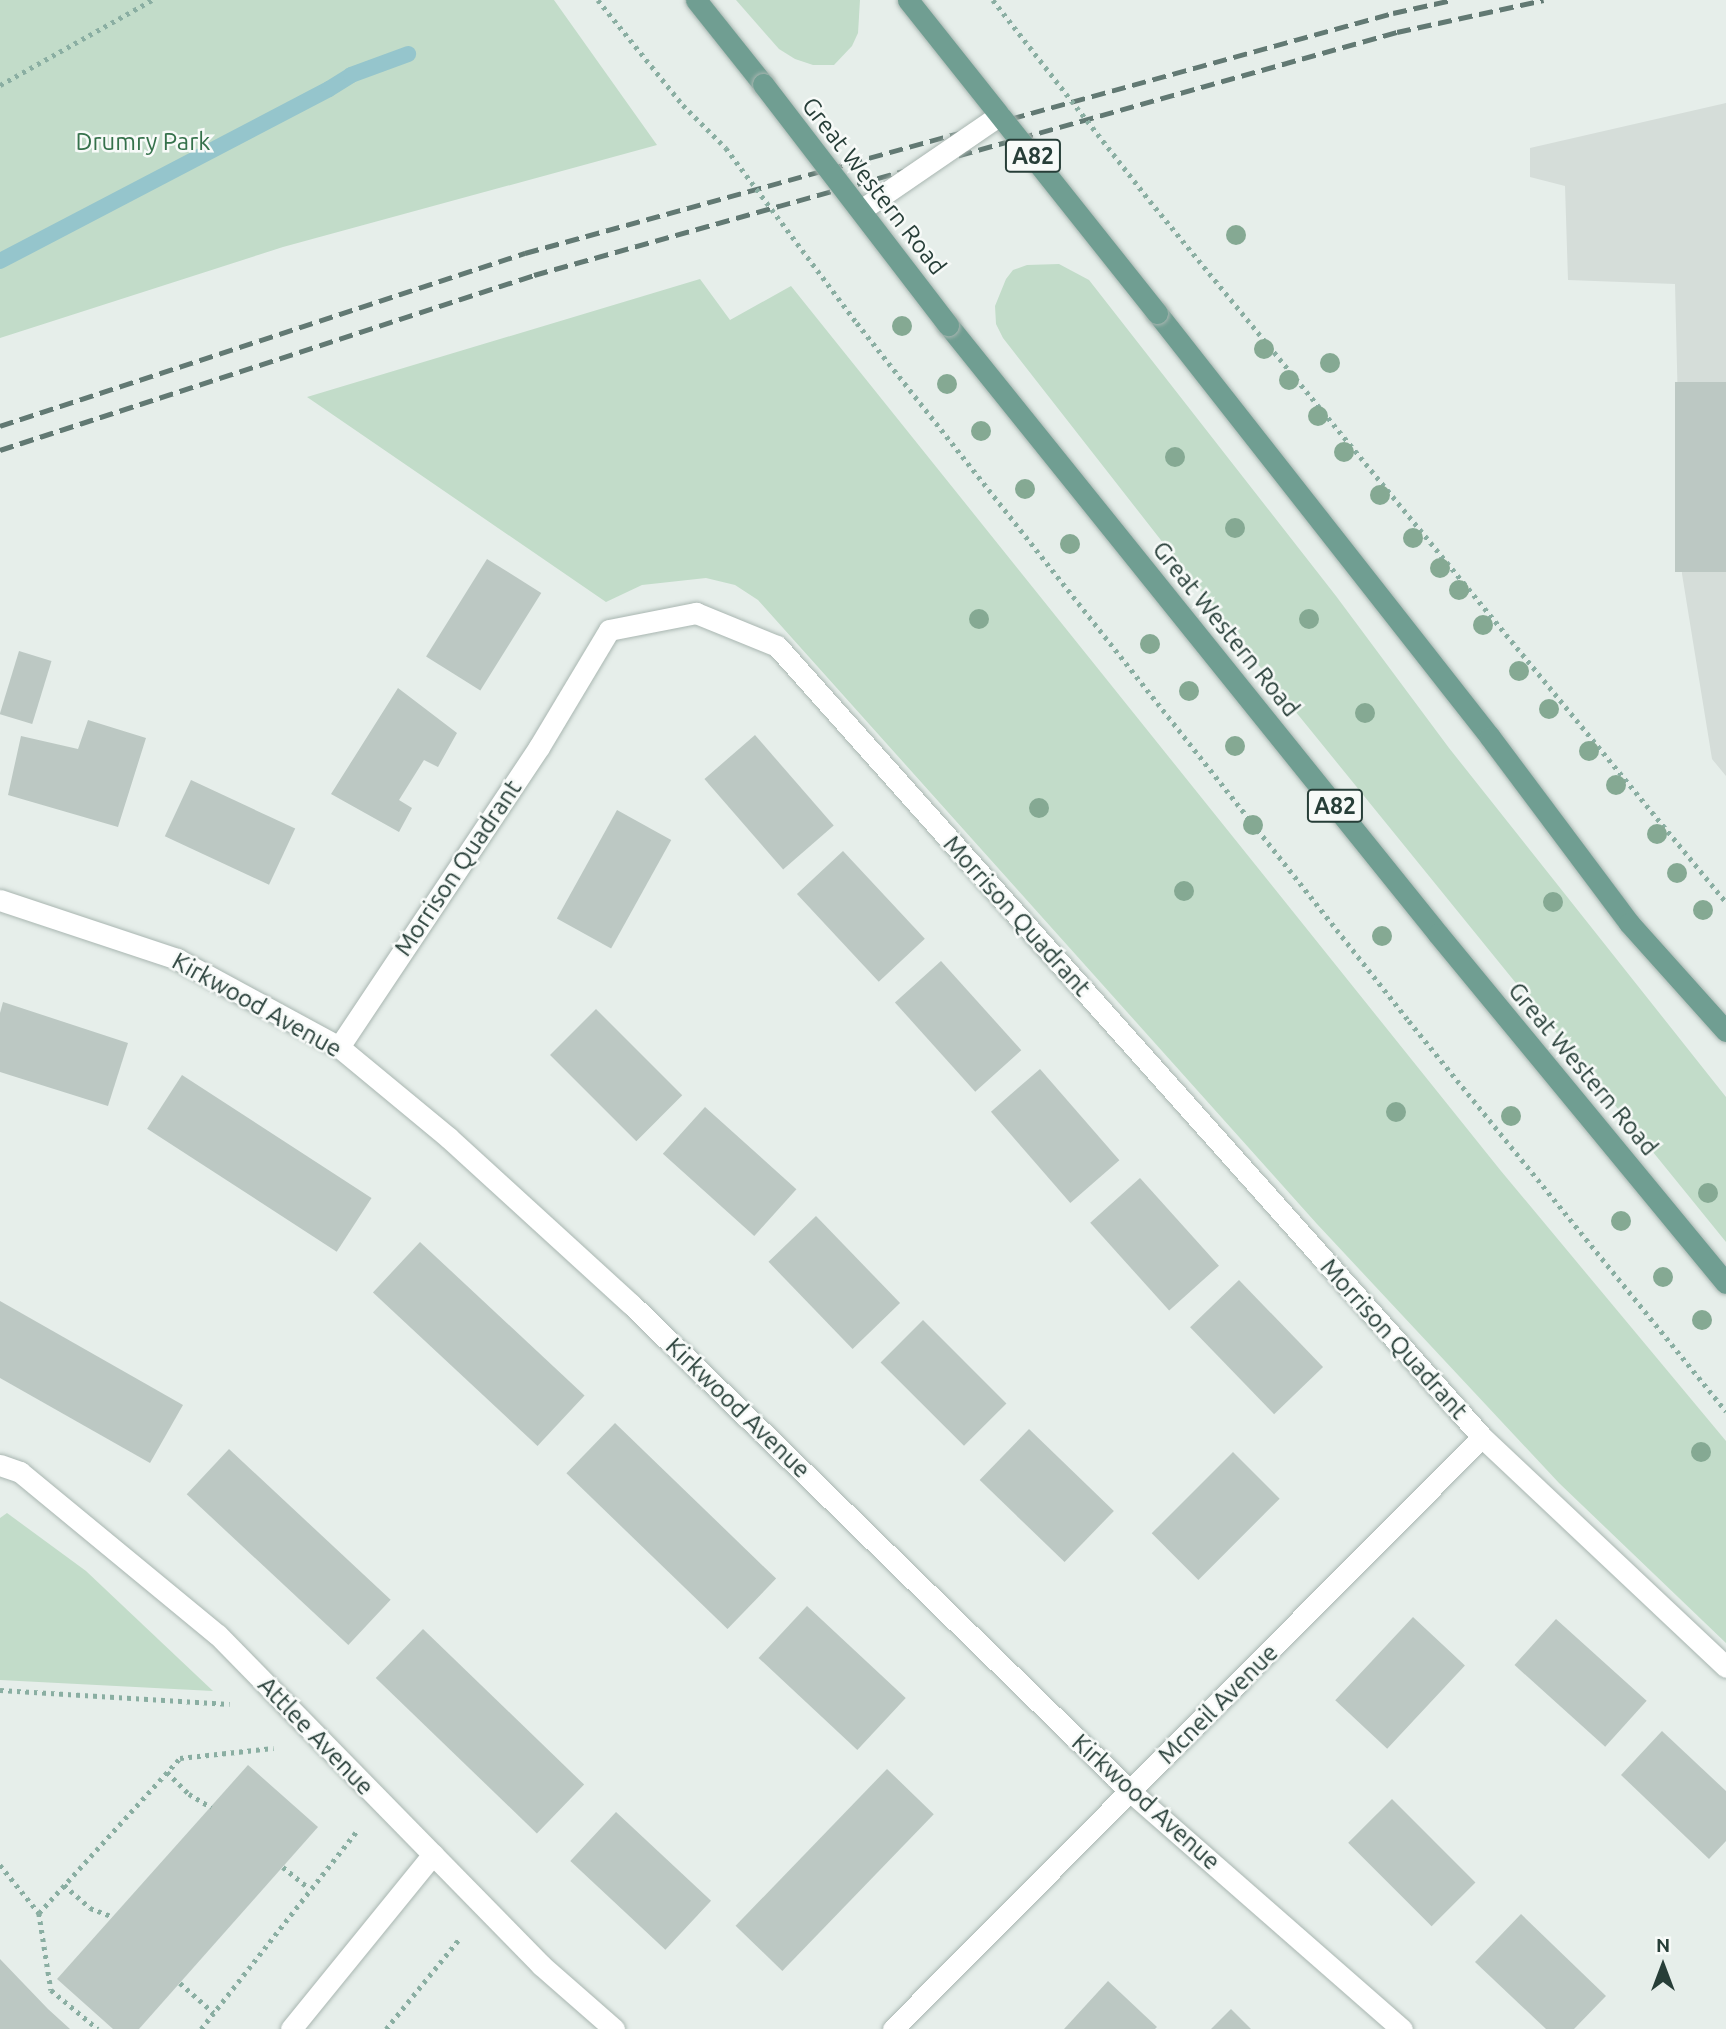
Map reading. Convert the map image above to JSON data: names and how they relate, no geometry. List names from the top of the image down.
{
  "streets": {
    "main road": ["A82", "Great Western Road"],
    "street": [
      "Morrison Quadrant",
      "Kirkwood Avenue",
      "Mcneil Avenue",
      "Attlee Avenue"
    ]
  },
  "crossings": [
    ["Morrison Quadrant", "Kirkwood Avenue"],
    ["Morrison Quadrant", "Mcneil Avenue"],
    ["Kirkwood Avenue", "Mcneil Avenue"]
  ],
  "parks": ["Drumry Park"],
  "north": "top"
}
